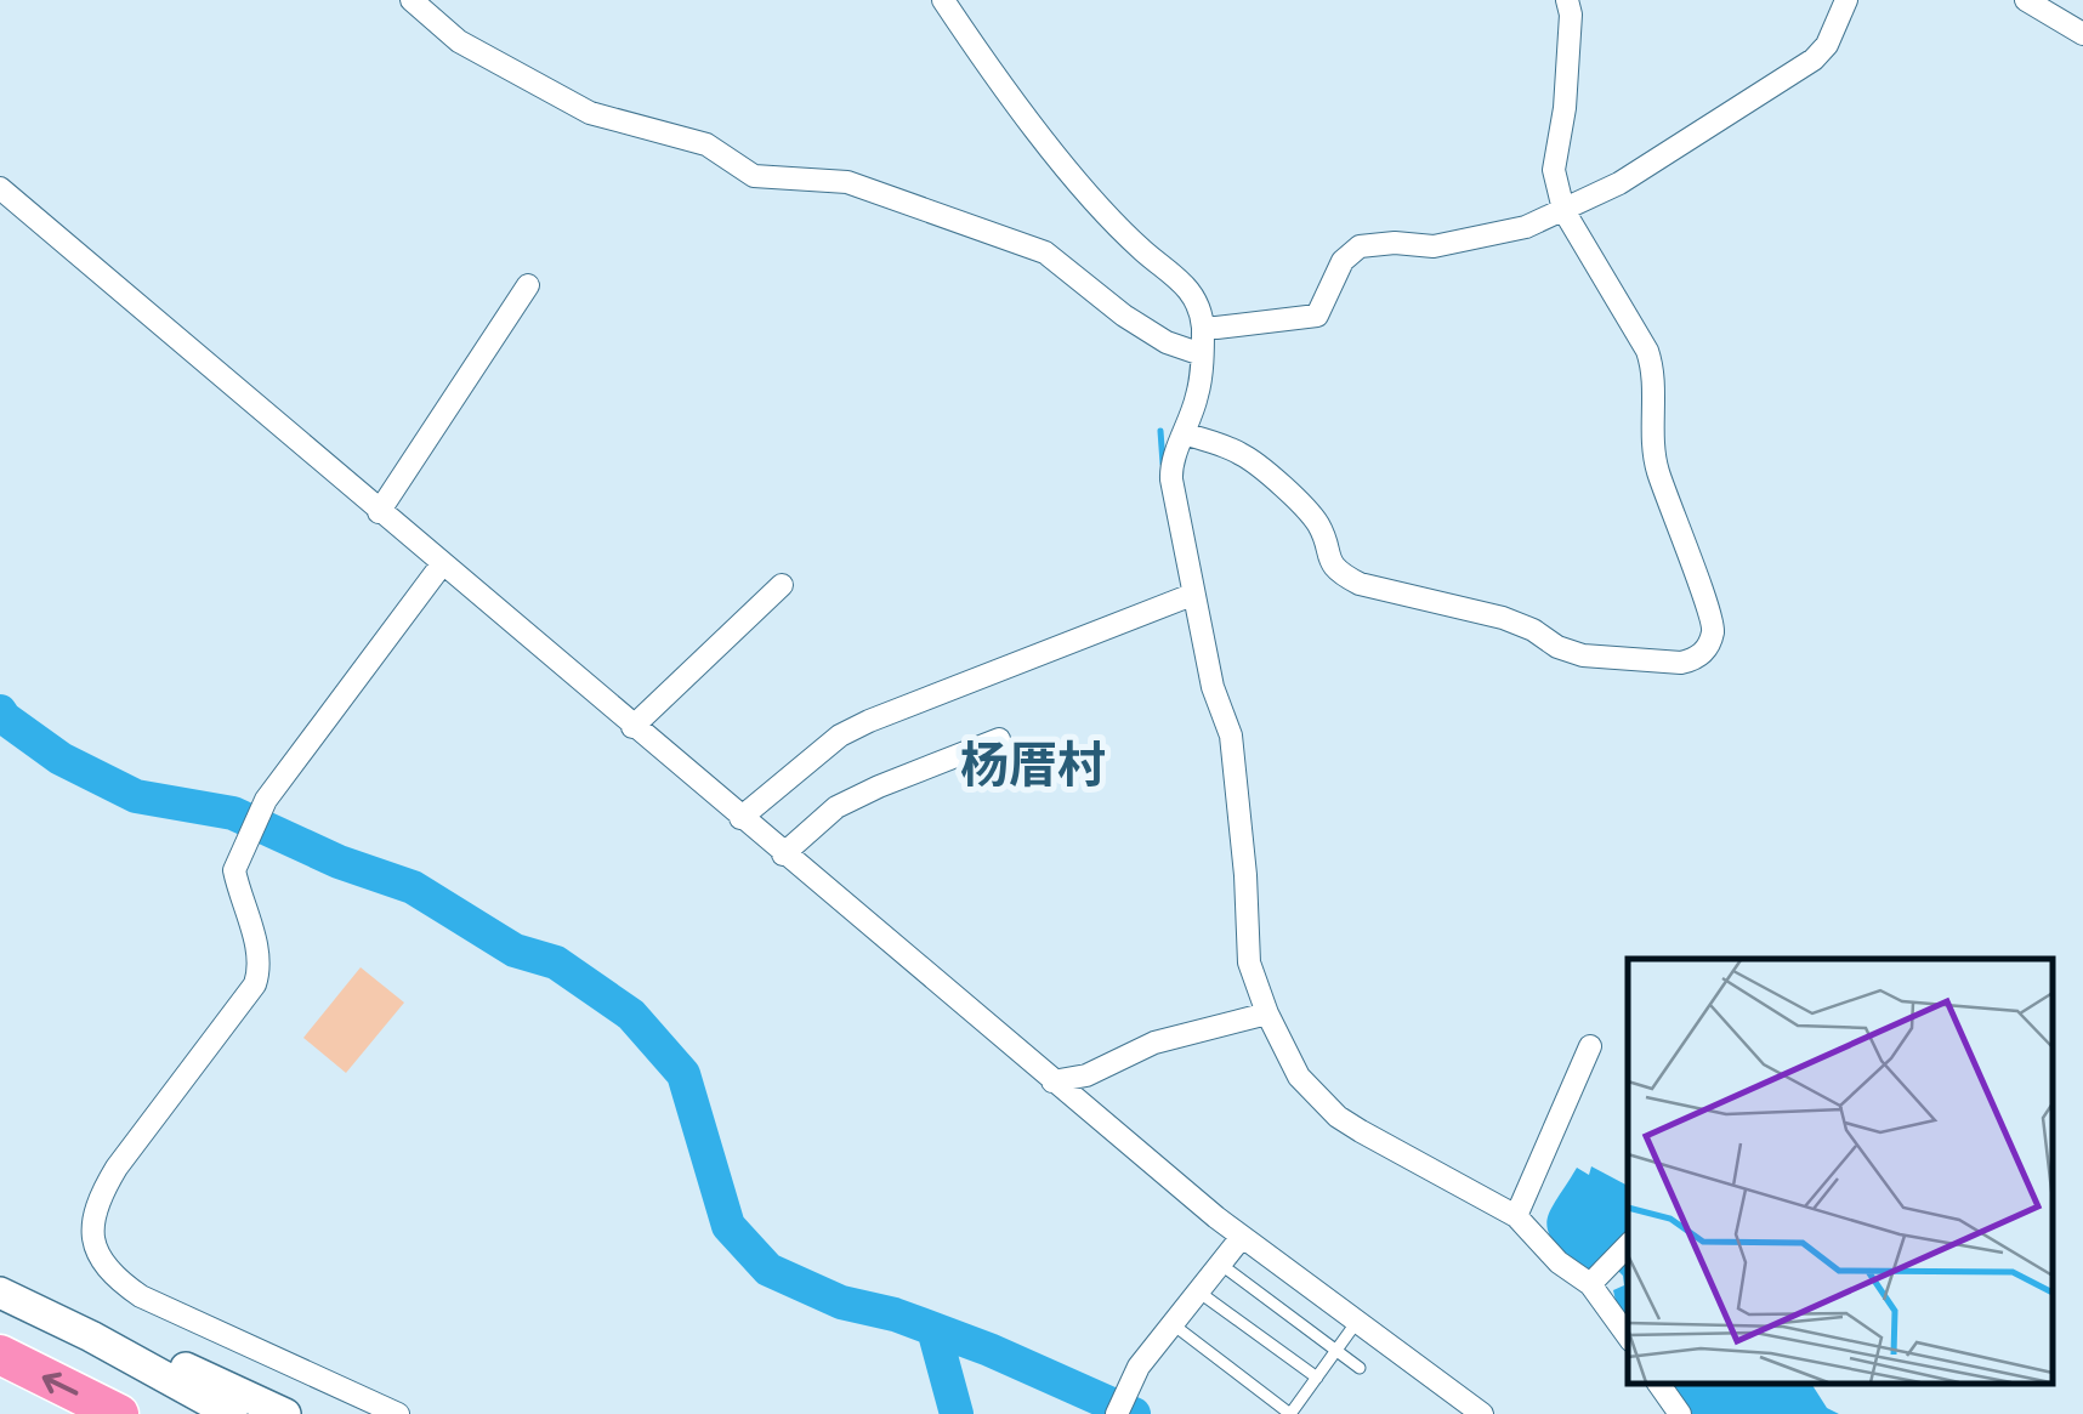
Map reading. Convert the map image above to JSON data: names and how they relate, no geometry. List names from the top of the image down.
{
  "districts": ["杨厝村"]
}
